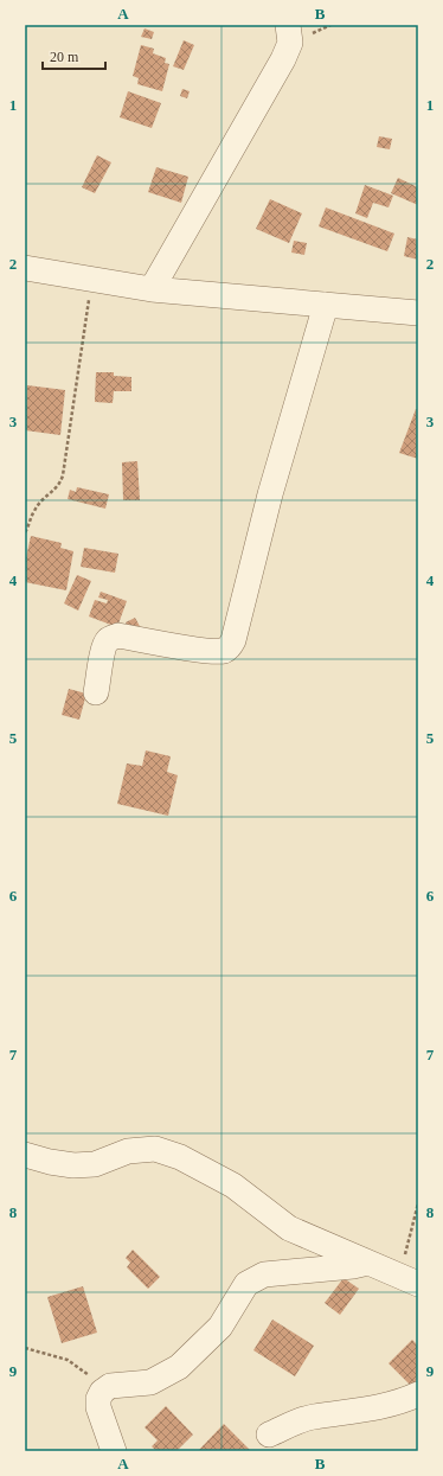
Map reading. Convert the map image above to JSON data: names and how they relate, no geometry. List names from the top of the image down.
{
  "scale_bar": "20 m",
  "grid": {
    "columns": ["A", "B"],
    "rows": [
      "1",
      "2",
      "3",
      "4",
      "5",
      "6",
      "7",
      "8",
      "9"
    ]
  }
}
